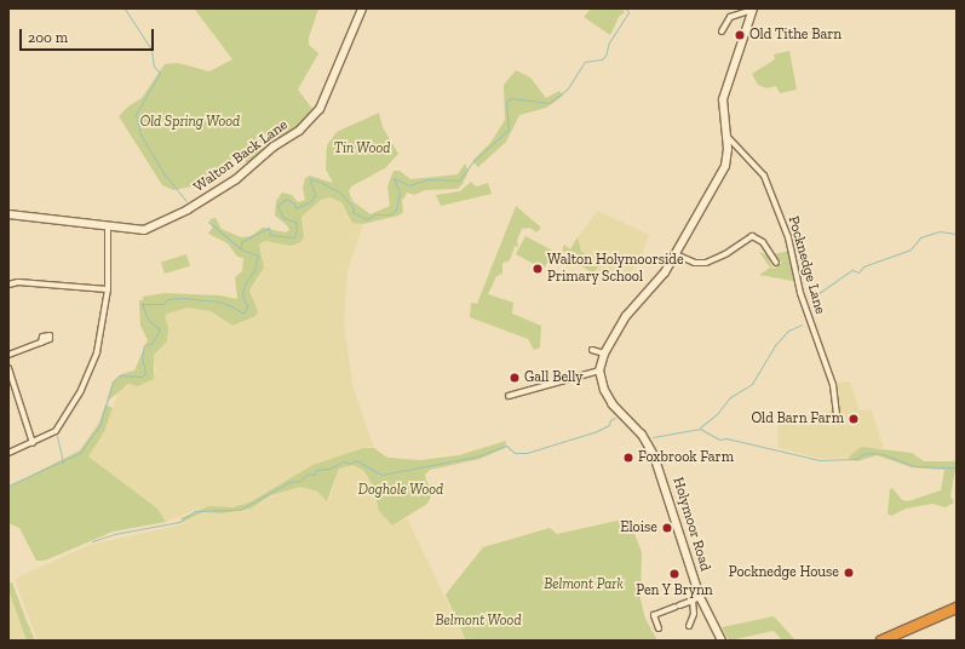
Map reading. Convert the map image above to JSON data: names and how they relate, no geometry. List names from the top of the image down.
{
  "streets": {
    "street": ["Walton Back Lane", "Pocknedge Lane", "Holymoor Road"]
  },
  "parks": [
    "Old Spring Wood",
    "Tin Wood",
    "Doghole Wood",
    "Belmont Park",
    "Belmont Wood"
  ],
  "places": [
    "Old Tithe Barn",
    "Walton Holymoorside Primary School",
    "Gall Belly",
    "Old Barn Farm",
    "Foxbrook Farm",
    "Eloise",
    "Pocknedge House",
    "Pen Y Brynn"
  ],
  "scale_bar": "200 m"
}
